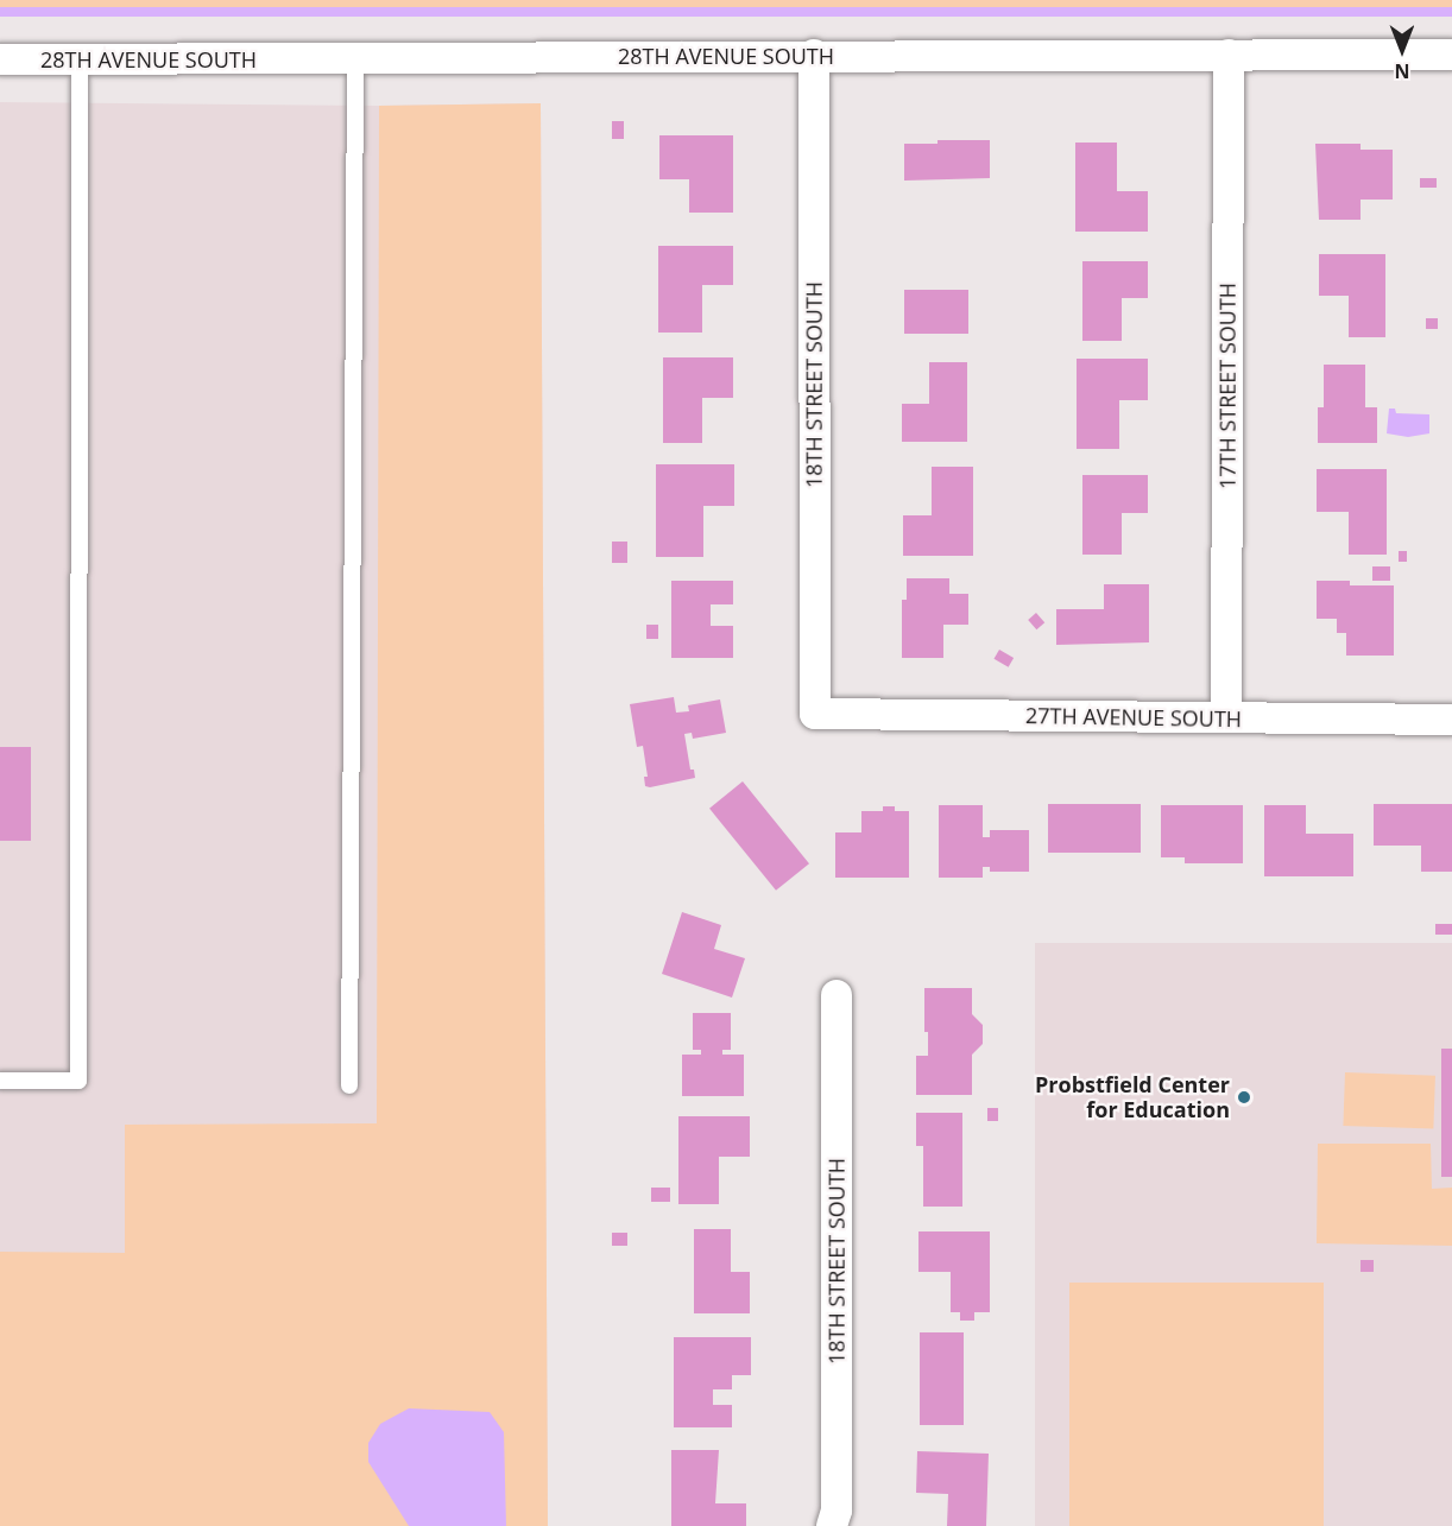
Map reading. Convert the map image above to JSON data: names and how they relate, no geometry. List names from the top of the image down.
{
  "streets": {
    "street": [
      "28TH AVENUE SOUTH",
      "18TH STREET SOUTH",
      "17TH STREET SOUTH",
      "27TH AVENUE SOUTH"
    ]
  },
  "crossings": [
    ["28TH AVENUE SOUTH", "18TH STREET SOUTH"],
    ["28TH AVENUE SOUTH", "17TH STREET SOUTH"],
    ["18TH STREET SOUTH", "27TH AVENUE SOUTH"],
    ["17TH STREET SOUTH", "27TH AVENUE SOUTH"]
  ],
  "places": ["Probstfield Center for Education"],
  "north": "bottom"
}
